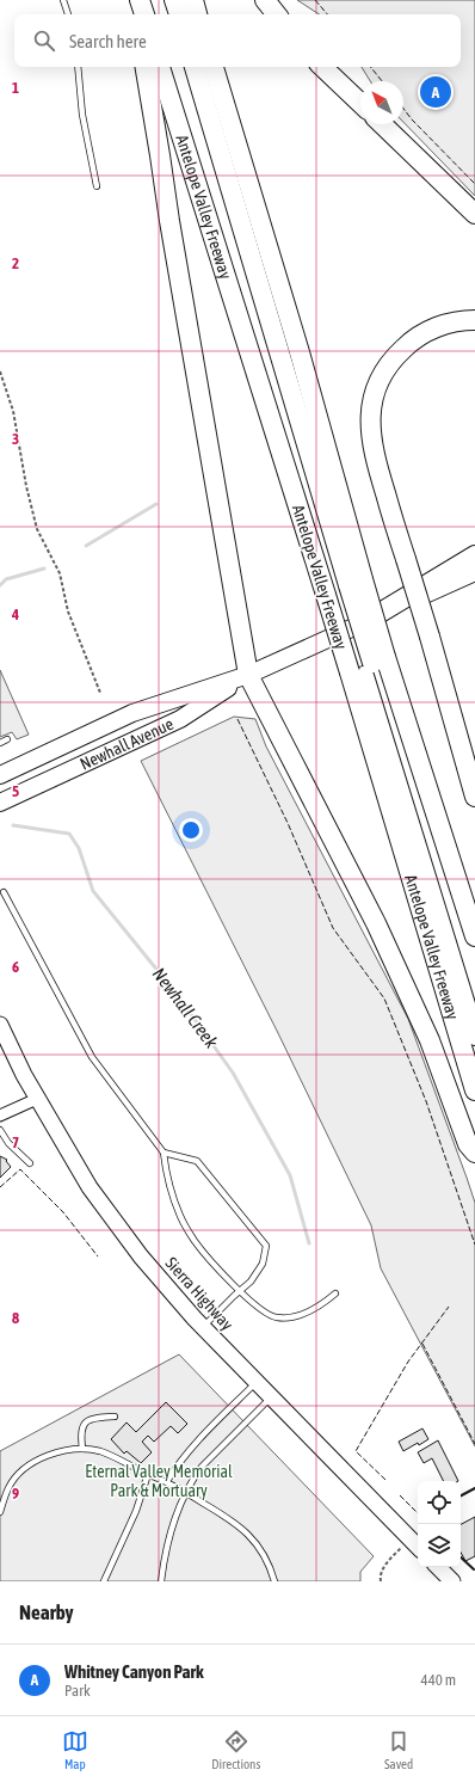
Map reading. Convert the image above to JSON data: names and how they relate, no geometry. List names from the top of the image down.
{
  "streets": {
    "highway": ["Antelope Valley Freeway"],
    "main road": ["Newhall Avenue", "Sierra Highway"]
  },
  "water": ["Newhall Creek"],
  "parks": ["Eternal Valley Memorial Park & Mortuary"],
  "north": "top left",
  "page": {
    "search": "Search here",
    "pins": "A",
    "heading": "Nearby",
    "list": [
      {
        "mark": "A",
        "name": "Whitney Canyon Park",
        "note": "Park",
        "value": "440 m"
      }
    ],
    "nav": ["Map", "Directions", "Saved"]
  },
  "grid": {
    "rows": [
      "1",
      "2",
      "3",
      "4",
      "5",
      "6",
      "7",
      "8",
      "9"
    ]
  }
}
